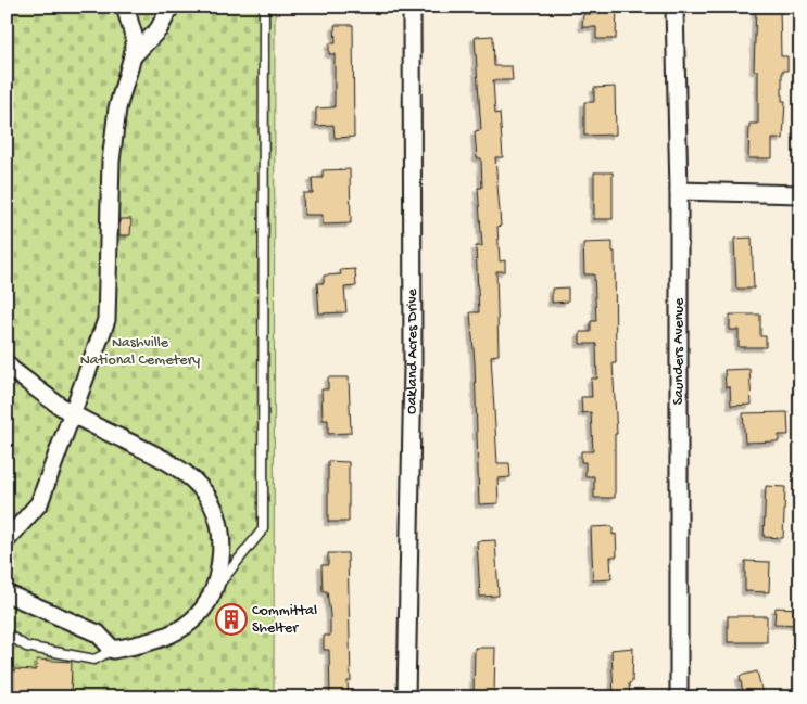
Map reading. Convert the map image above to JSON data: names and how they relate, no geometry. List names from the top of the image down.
{
  "streets": {
    "street": ["Saunders Avenue", "Oakland Acres Drive"]
  },
  "parks": ["Nashville National Cemetery"],
  "places": {
    "building": ["Committal Shelter"]
  }
}
